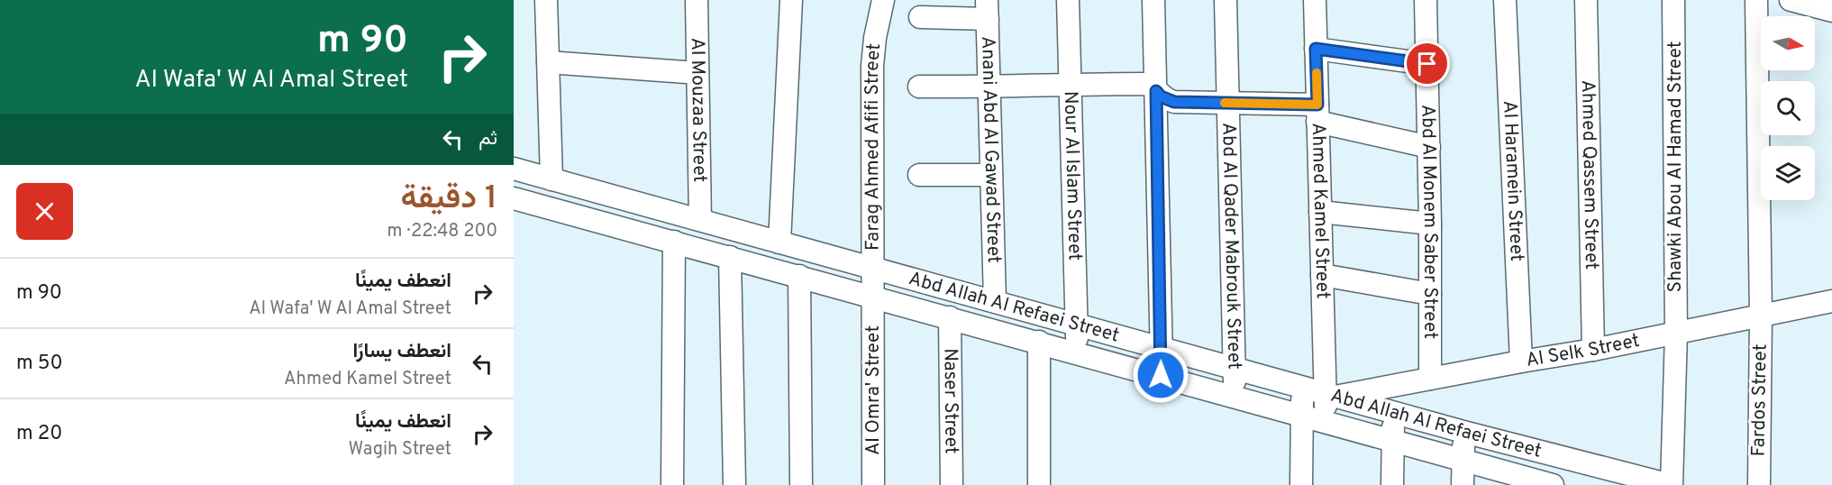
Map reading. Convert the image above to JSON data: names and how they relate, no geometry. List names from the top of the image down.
{
  "streets": {
    "street": [
      "Al Mouzaa Street",
      "Farag Ahmed Afifi Street",
      "Anani Abd Al Gawad Street",
      "Shawki Abou Al Hamad Street",
      "Ahmed Qassem Street",
      "Nour Al Islam Street",
      "Al Haramein Street",
      "Ahmed Kamel Street",
      "Abd Al Monem Saber Street",
      "Abd Al Qader Mabrouk Street",
      "Abd Allah Al Refaei Street",
      "Al Selk Street",
      "Al Omra' Street",
      "Fardos Street",
      "Naser Street"
    ]
  },
  "crossings": [
    ["Al Mouzaa Street", "Abd Allah Al Refaei Street"],
    ["Farag Ahmed Afifi Street", "Abd Allah Al Refaei Street"],
    ["Farag Ahmed Afifi Street", "Al Omra' Street"],
    ["Anani Abd Al Gawad Street", "Abd Allah Al Refaei Street"],
    ["Shawki Abou Al Hamad Street", "Abd Allah Al Refaei Street"],
    ["Shawki Abou Al Hamad Street", "Al Selk Street"],
    ["Ahmed Qassem Street", "Al Selk Street"],
    ["Nour Al Islam Street", "Abd Allah Al Refaei Street"],
    ["Al Haramein Street", "Al Selk Street"],
    ["Ahmed Kamel Street", "Abd Allah Al Refaei Street"],
    ["Ahmed Kamel Street", "Al Selk Street"],
    ["Abd Al Monem Saber Street", "Al Selk Street"],
    ["Abd Al Qader Mabrouk Street", "Abd Allah Al Refaei Street"],
    ["Abd Allah Al Refaei Street", "Al Selk Street"],
    ["Abd Allah Al Refaei Street", "Al Omra' Street"],
    ["Abd Allah Al Refaei Street", "Naser Street"],
    ["Al Selk Street", "Fardos Street"]
  ],
  "north": "right",
  "page": {
    "turn": ["90 m", "Al Wafa' W Al Amal Street"],
    "then": "ثم",
    "heading": ["1 دقيقة", "200 m · 22:48"],
    "list": [
      {
        "name": "انعطف يمينًا",
        "note": "Al Wafa' W Al Amal Street",
        "value": "90 m"
      },
      {
        "name": "انعطف يسارًا",
        "note": "Ahmed Kamel Street",
        "value": "50 m"
      },
      {
        "name": "انعطف يمينًا",
        "note": "Wagih Street",
        "value": "20 m"
      }
    ]
  }
}
